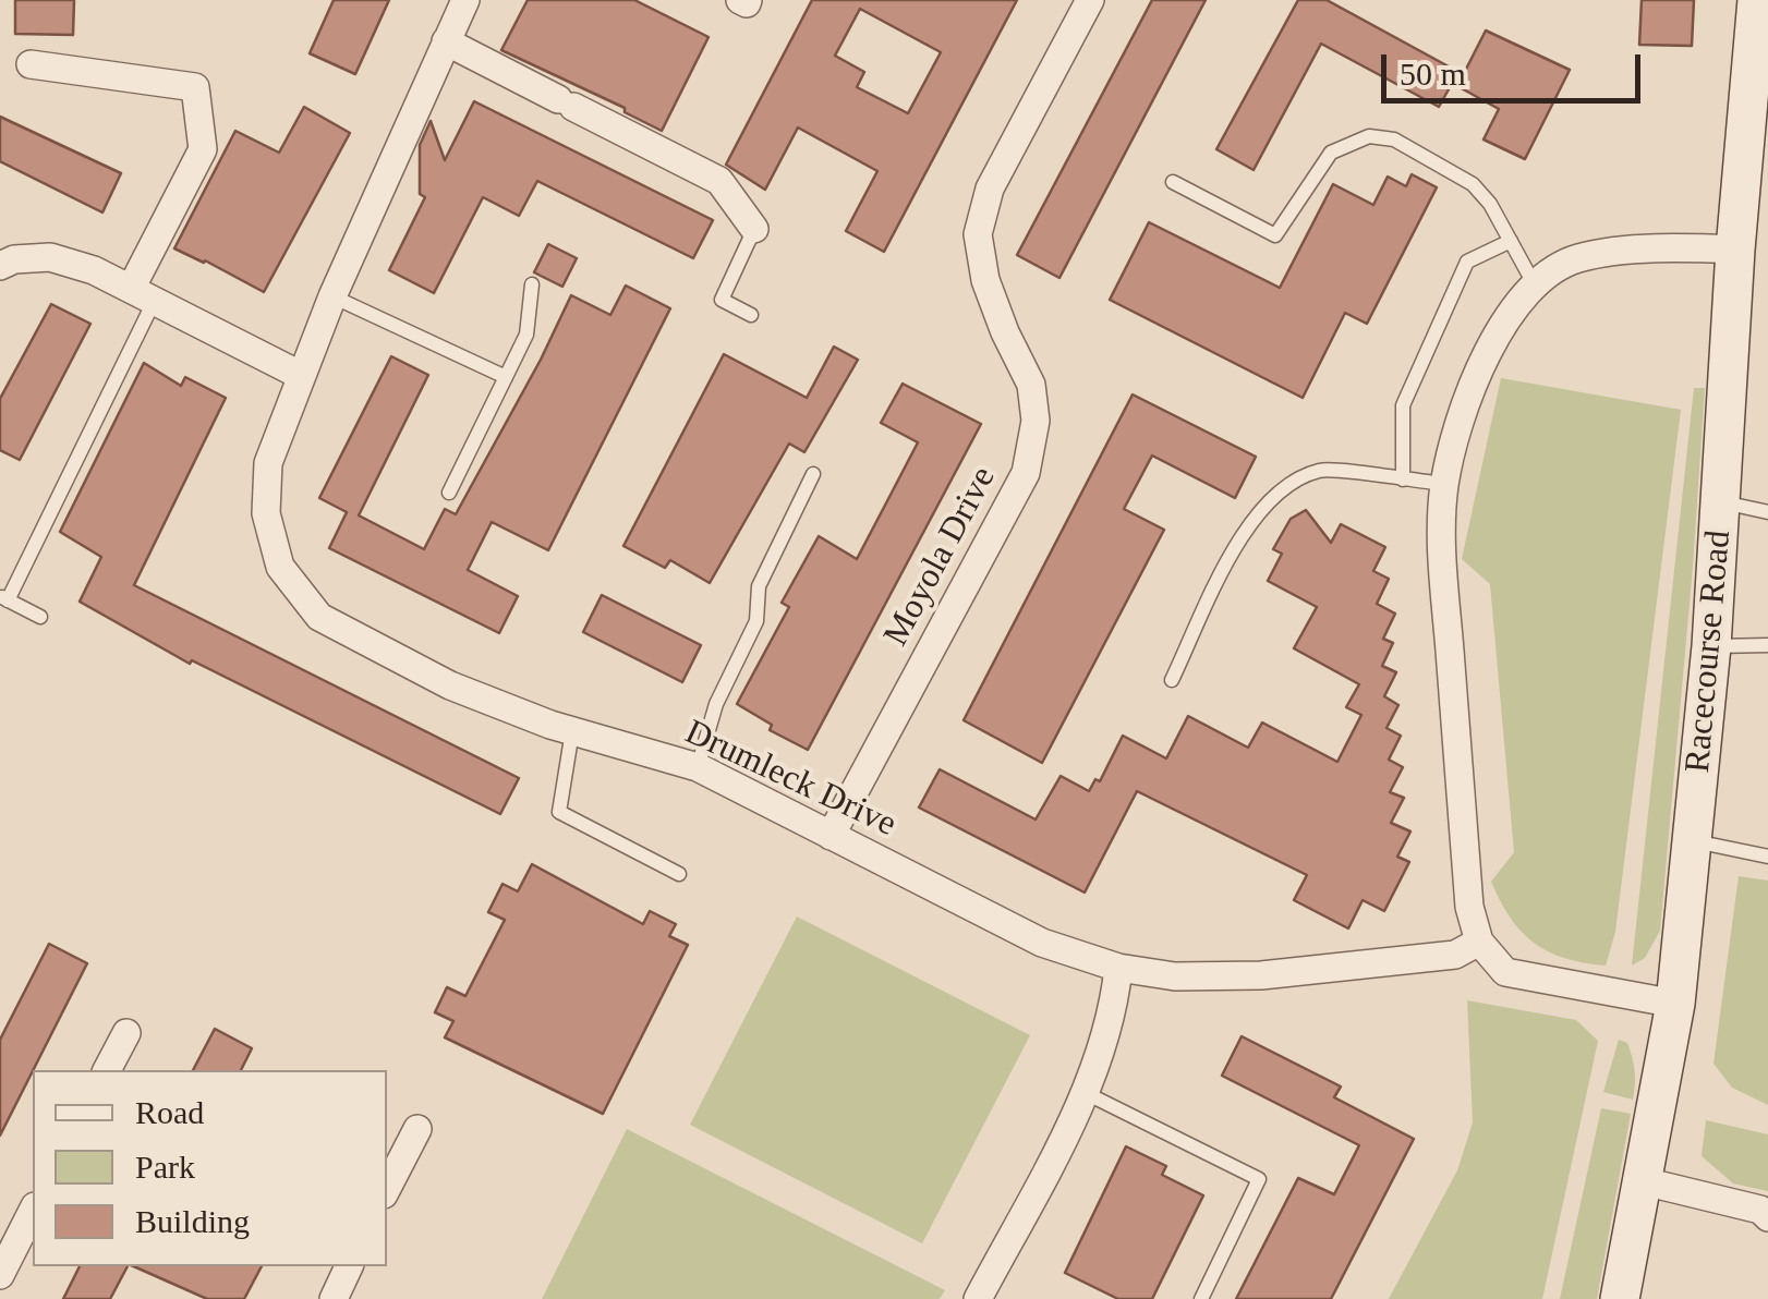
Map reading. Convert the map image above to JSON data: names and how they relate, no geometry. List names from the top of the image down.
{
  "streets": {
    "main road": ["Racecourse Road"],
    "street": ["Moyola Drive", "Drumleck Drive"]
  },
  "crossings": [
    ["Moyola Drive", "Drumleck Drive"]
  ],
  "legend": ["Road", "Park", "Building"],
  "scale_bar": "50 m"
}
